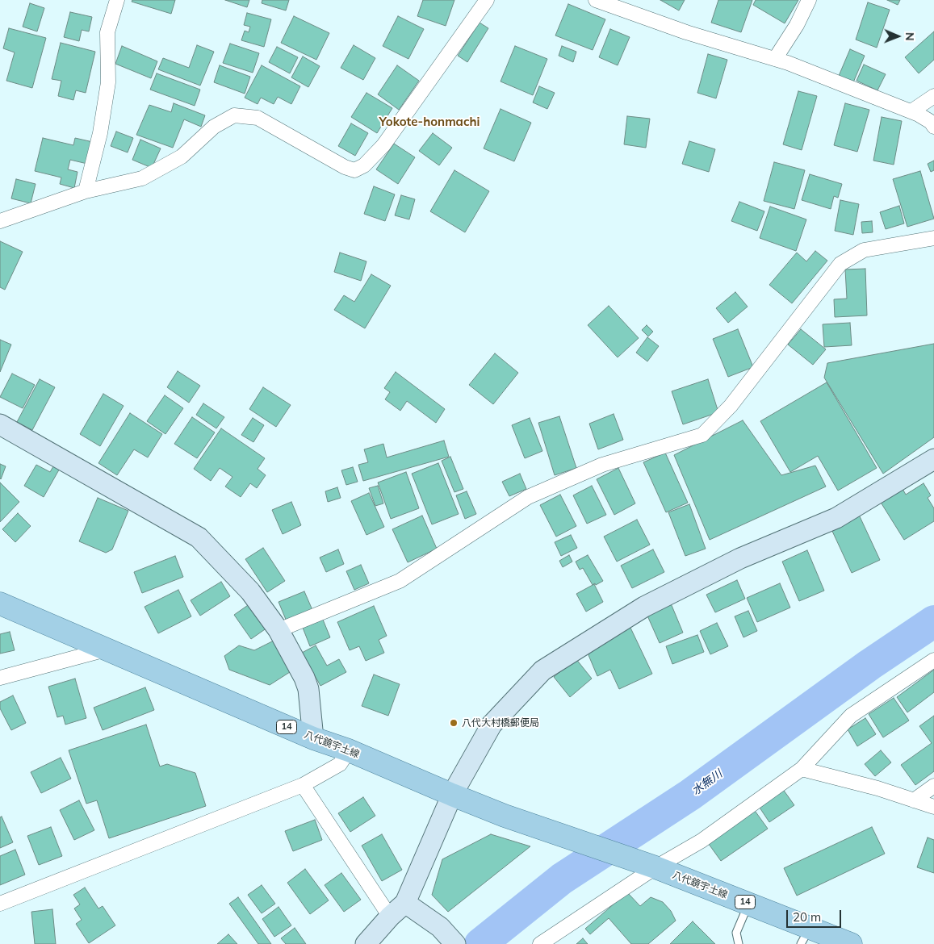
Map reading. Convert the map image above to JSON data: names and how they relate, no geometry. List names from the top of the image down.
{
  "streets": {
    "main road": ["14", "八代鏡宇土線"]
  },
  "districts": ["Yokote-honmachi"],
  "water": ["水無川"],
  "places": ["八代大村橋郵便局"],
  "scale_bar": "20 m",
  "north": "right"
}
